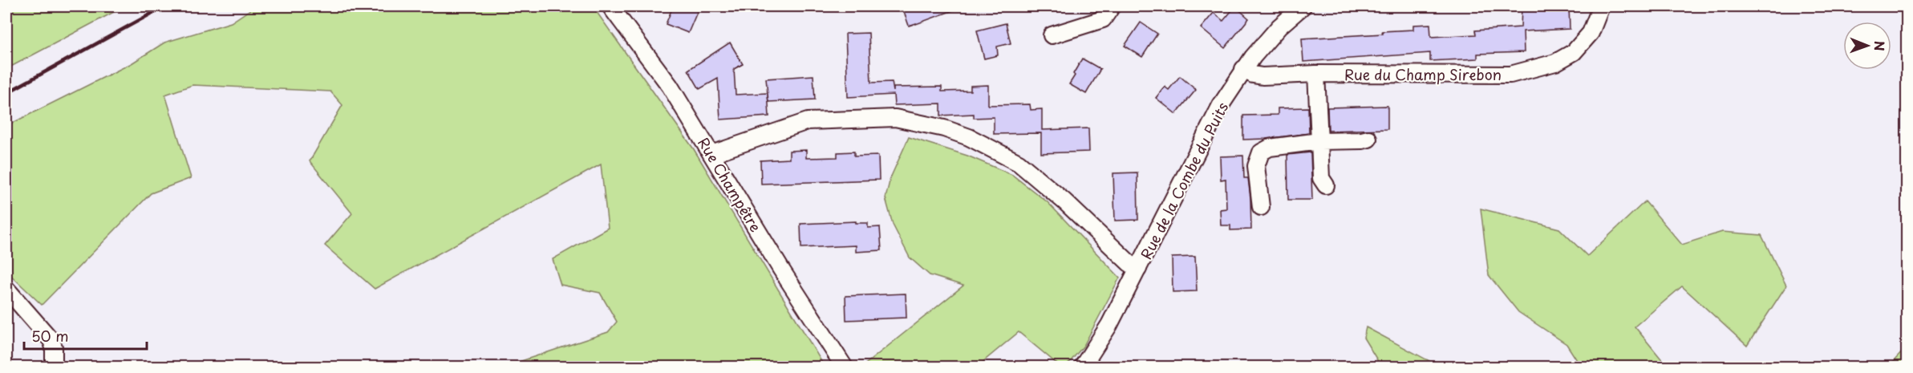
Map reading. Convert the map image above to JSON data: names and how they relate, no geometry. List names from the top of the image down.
{
  "streets": {
    "street": ["Rue du Champ Sirebon", "Rue de la Combe du Puits", "Rue Champêtre"]
  },
  "crossings": [
    ["Rue du Champ Sirebon", "Rue de la Combe du Puits"]
  ],
  "scale_bar": "50 m",
  "north": "right"
}
